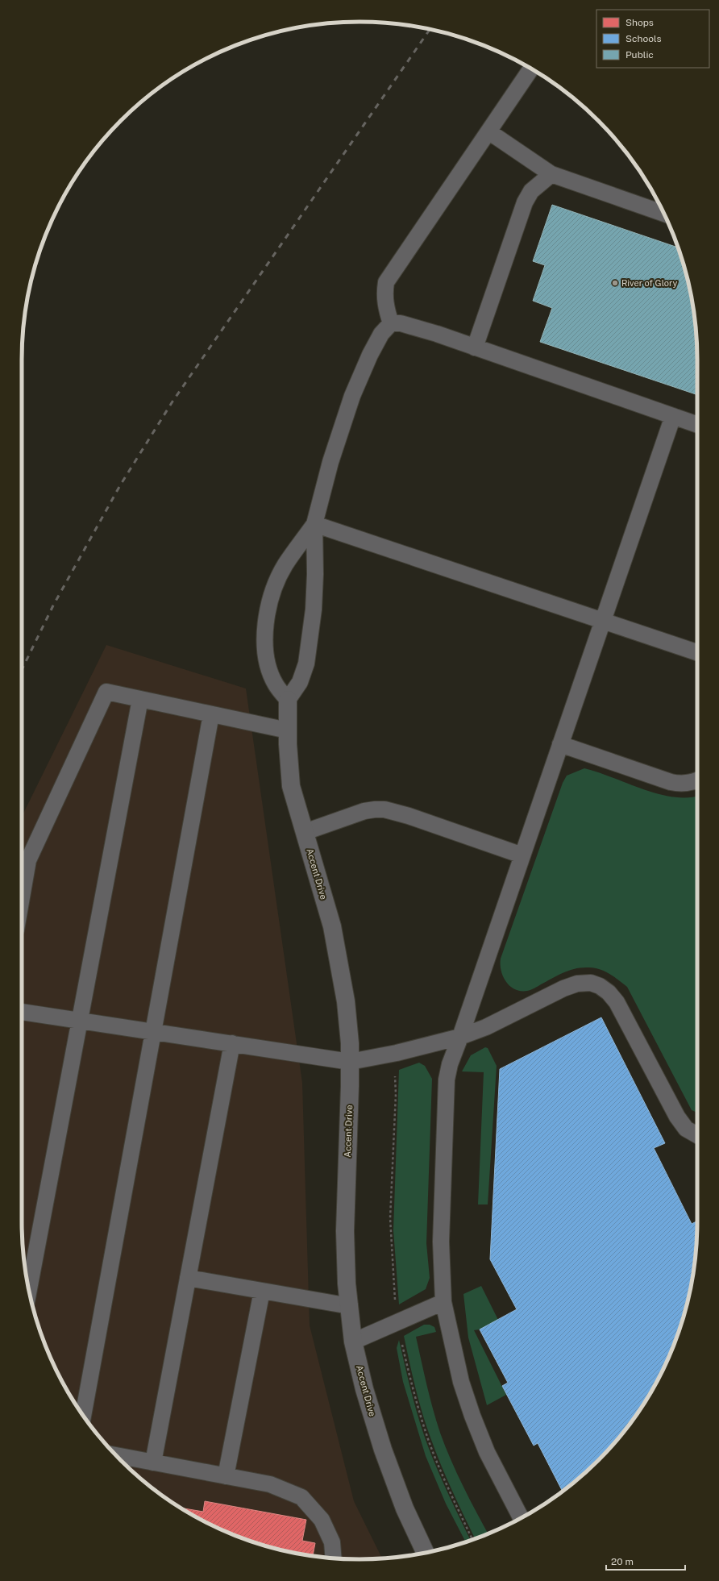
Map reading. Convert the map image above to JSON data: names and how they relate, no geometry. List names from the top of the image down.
{
  "streets": {
    "street": ["Accent Drive"]
  },
  "places": ["River of Glory"],
  "legend": ["Shops", "Schools", "Public"],
  "scale_bar": "20 m"
}
